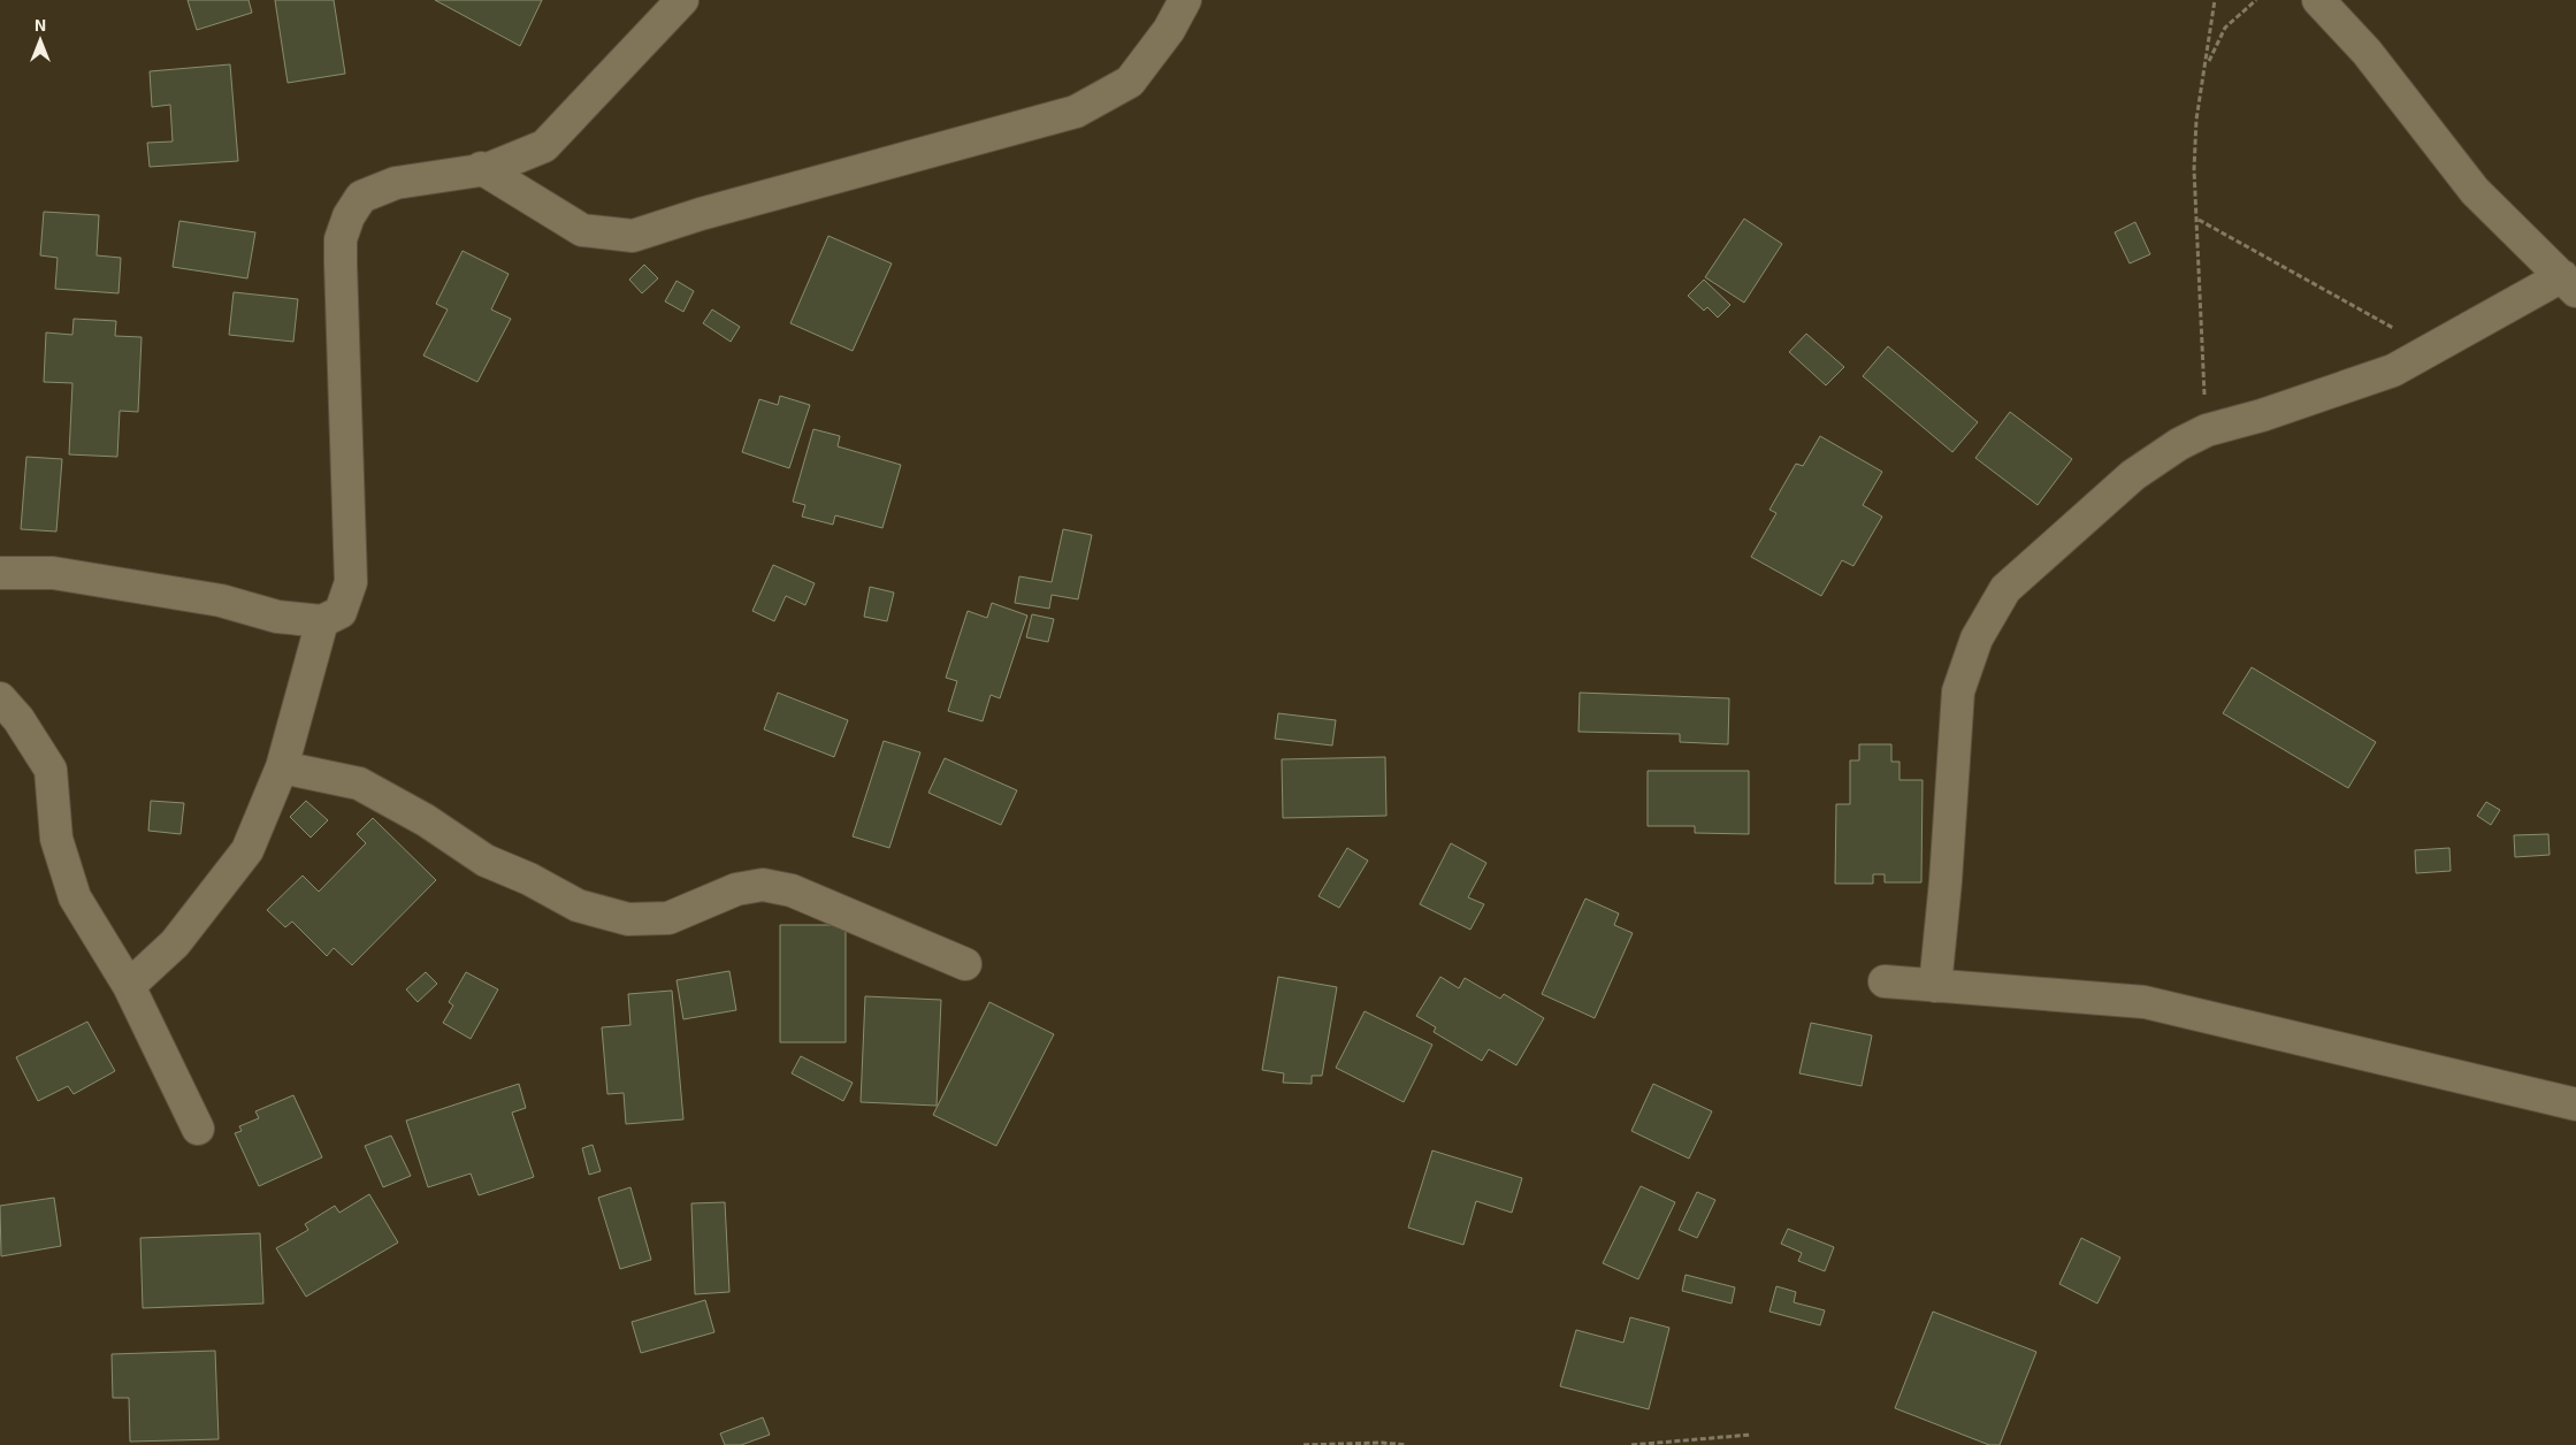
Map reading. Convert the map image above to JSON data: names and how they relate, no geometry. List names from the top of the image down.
{
  "north": "top"
}
